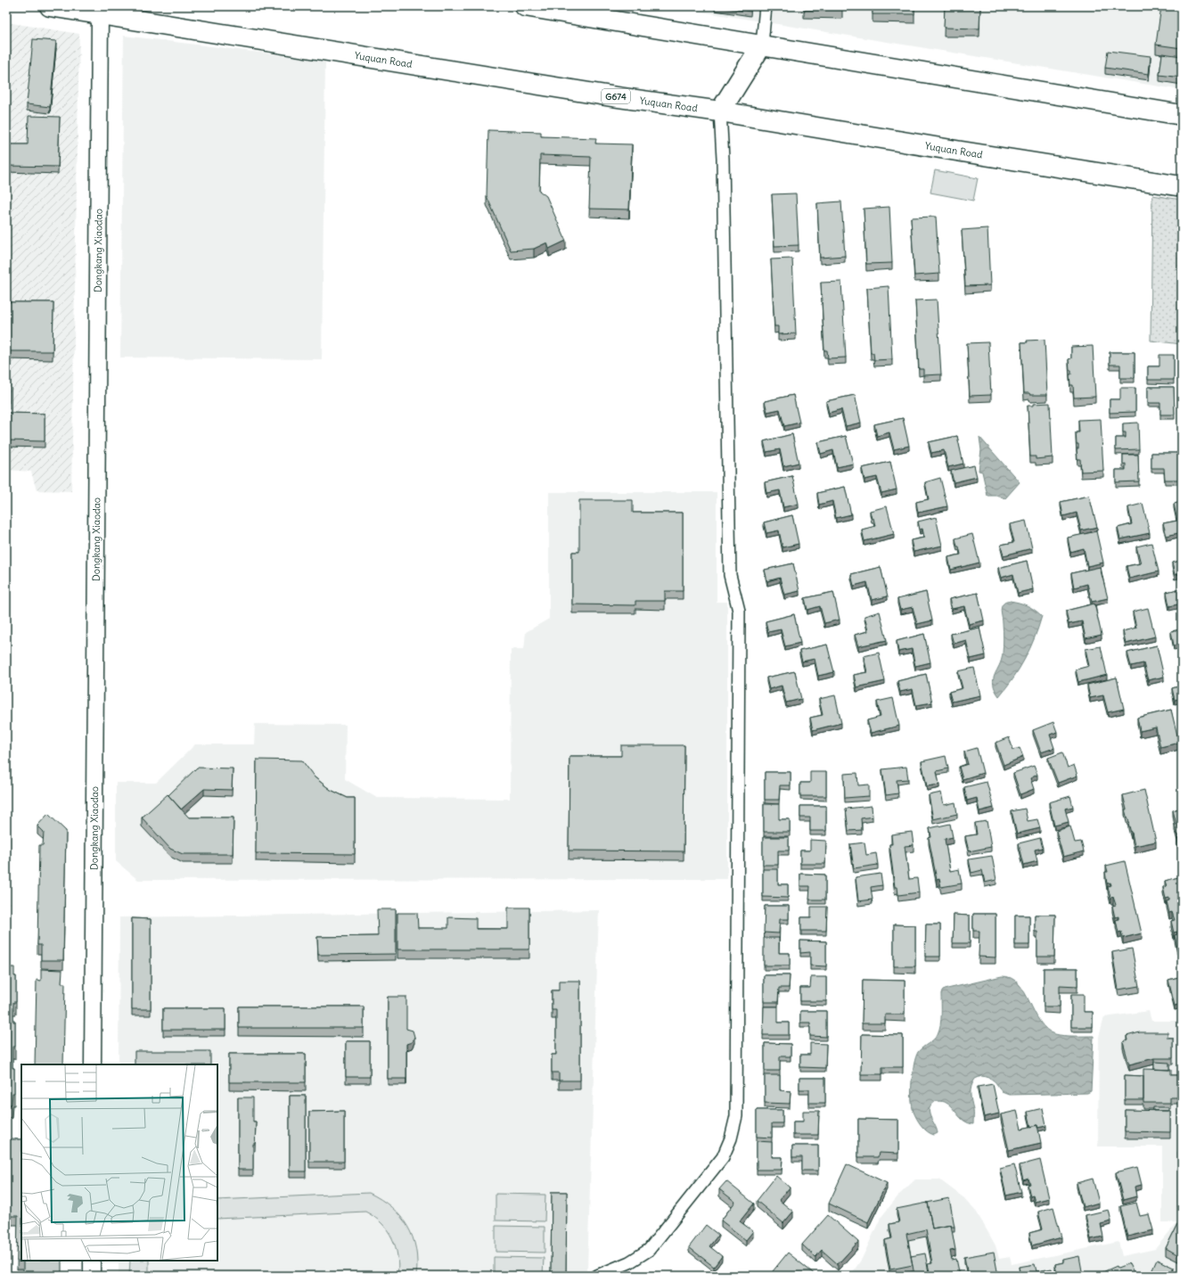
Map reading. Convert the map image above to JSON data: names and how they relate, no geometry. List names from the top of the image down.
{
  "streets": {
    "highway": ["Yuquan Road", "G674"],
    "street": ["Dongkang Xiaodao"]
  },
  "crossings": [
    ["Yuquan Road", "Dongkang Xiaodao"]
  ]
}
